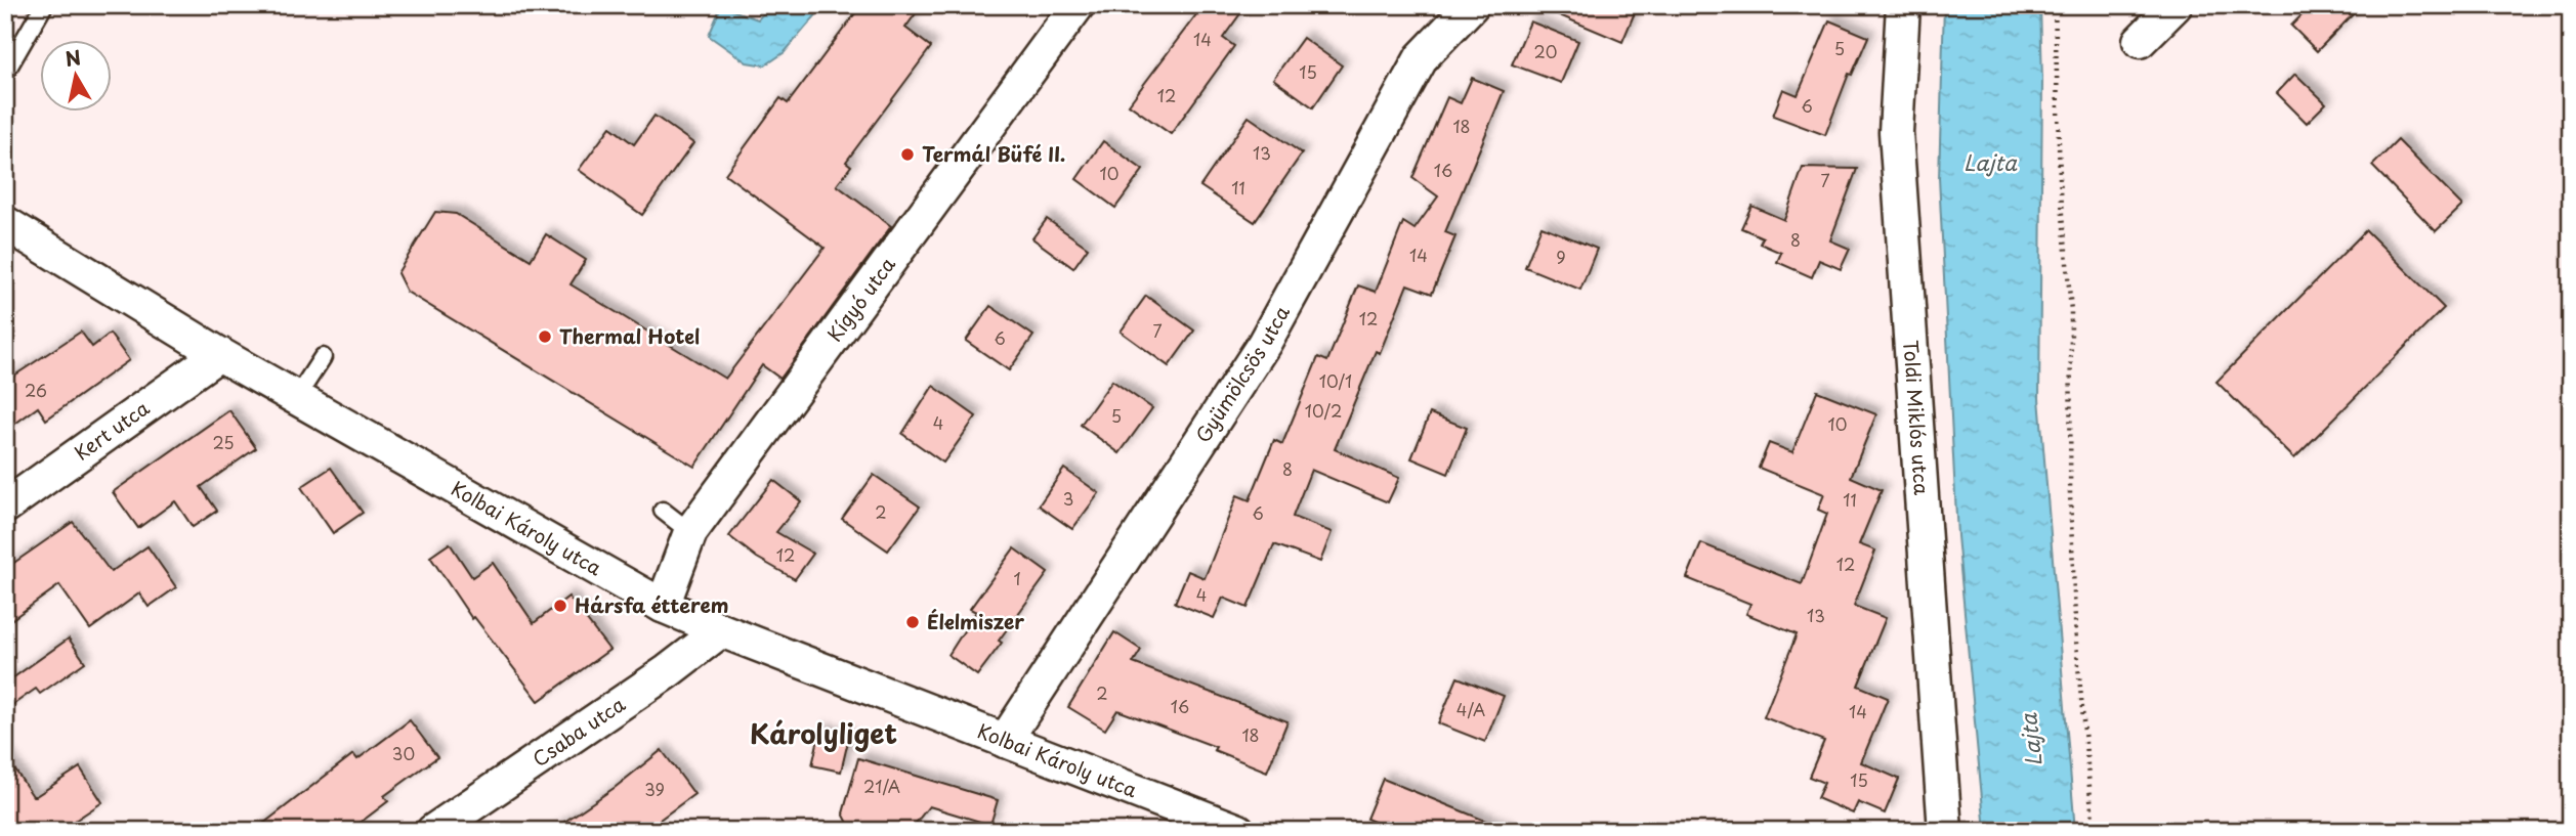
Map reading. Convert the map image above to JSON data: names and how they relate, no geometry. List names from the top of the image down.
{
  "streets": {
    "street": [
      "Kígyó utca",
      "Gyümölcsös utca",
      "Toldi Miklós utca",
      "Kert utca",
      "Kolbai Károly utca",
      "Csaba utca"
    ]
  },
  "crossings": [
    ["Kígyó utca", "Kolbai Károly utca"],
    ["Gyümölcsös utca", "Kolbai Károly utca"],
    ["Kert utca", "Kolbai Károly utca"],
    ["Kolbai Károly utca", "Csaba utca"]
  ],
  "districts": ["Károlyliget"],
  "water": ["Lajta"],
  "places": [
    "Termál Büfé II.",
    "Thermal Hotel",
    "Hársfa étterem",
    "Élelmiszer"
  ],
  "house_numbers": [
    "14",
    "5",
    "20",
    "15",
    "12",
    "6",
    "18",
    "13",
    "16",
    "10",
    "7",
    "11",
    "8",
    "14",
    "9",
    "12",
    "7",
    "6",
    "10/1",
    "26",
    "10/2",
    "5",
    "4",
    "10",
    "25",
    "8",
    "3",
    "11",
    "2",
    "6",
    "12",
    "12",
    "1",
    "4",
    "13",
    "2",
    "16",
    "4/A",
    "14",
    "18",
    "30",
    "15",
    "21/A",
    "39"
  ],
  "north": "top"
}
